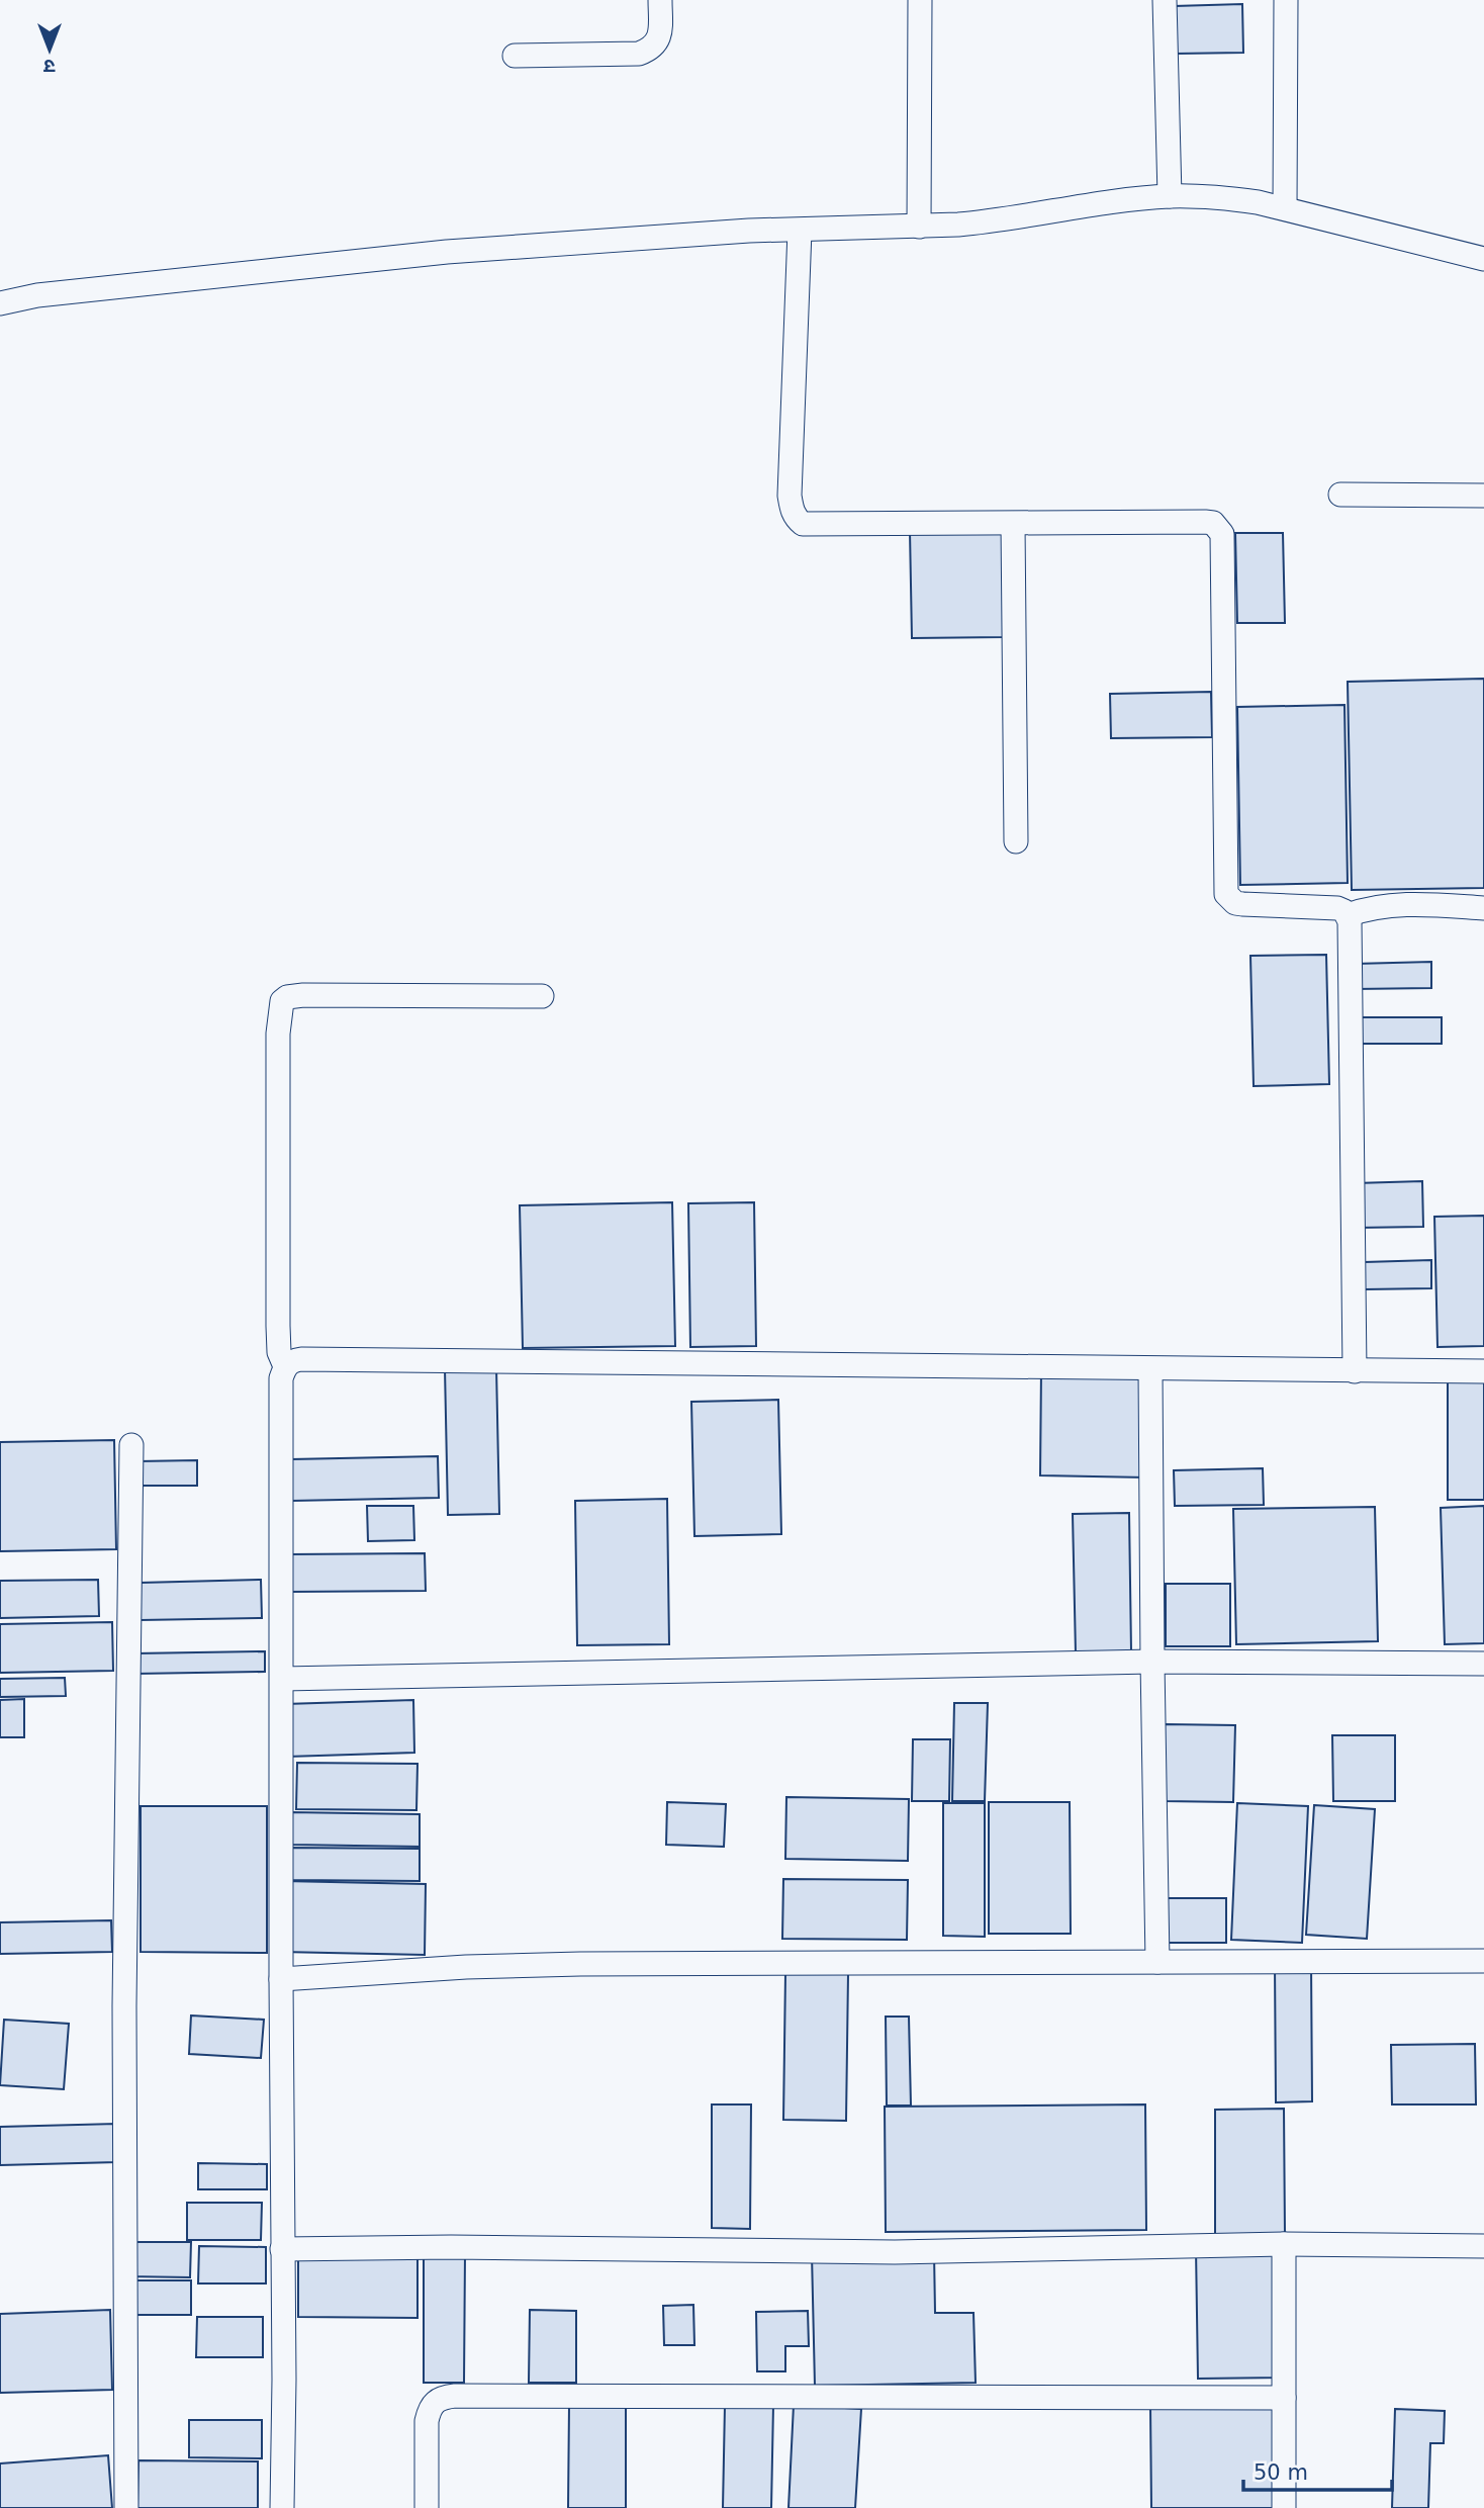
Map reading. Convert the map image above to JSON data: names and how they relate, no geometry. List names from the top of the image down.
{
  "scale_bar": "50 m",
  "north": "bottom"
}
